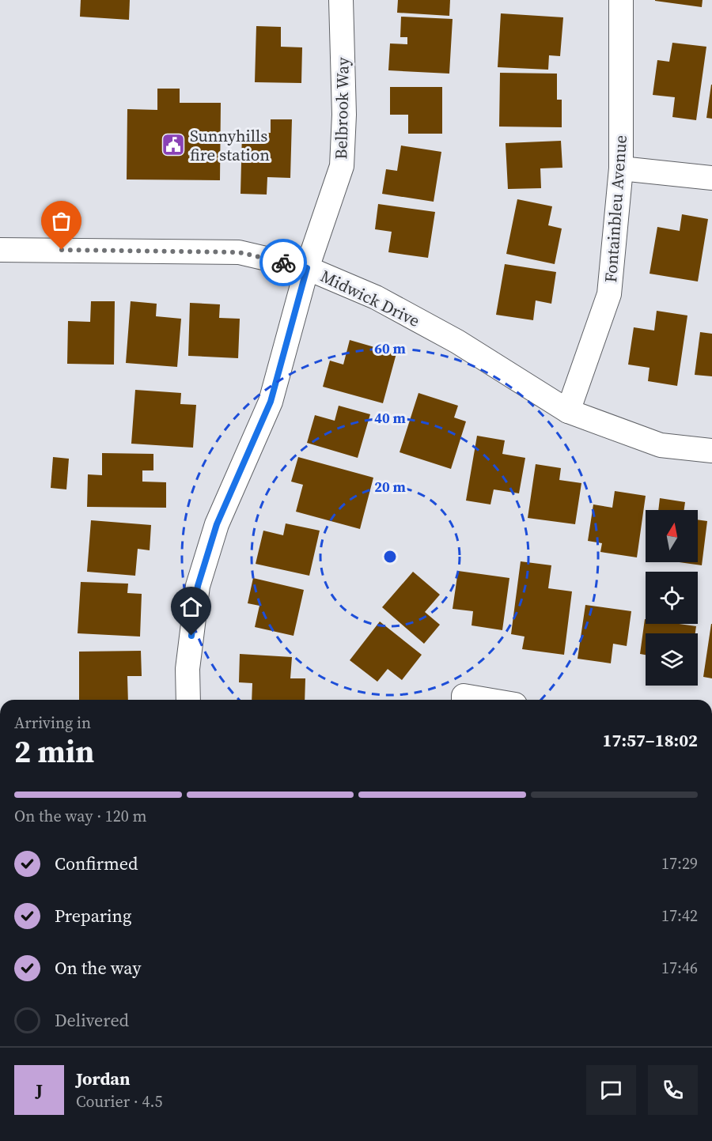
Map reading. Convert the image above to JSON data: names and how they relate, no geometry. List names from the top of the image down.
{
  "streets": {
    "street": ["Belbrook Way", "Fontainbleu Avenue", "Midwick Drive"]
  },
  "crossings": [
    ["Belbrook Way", "Midwick Drive"],
    ["Fontainbleu Avenue", "Midwick Drive"]
  ],
  "places": {
    "public building": ["Sunnyhills fire station"]
  },
  "north": "top",
  "page": {
    "heading": ["2 min", "Arriving in", "17:57–18:02"],
    "panel": ["Jordan", "Courier · 4.5"],
    "bar": "On the way · 120 m",
    "list": [
      ["Confirmed", "17:29"],
      ["Preparing", "17:42"],
      ["On the way", "17:46"],
      "Delivered"
    ],
    "round": "J"
  },
  "rings": ["60 m", "40 m", "20 m"]
}
